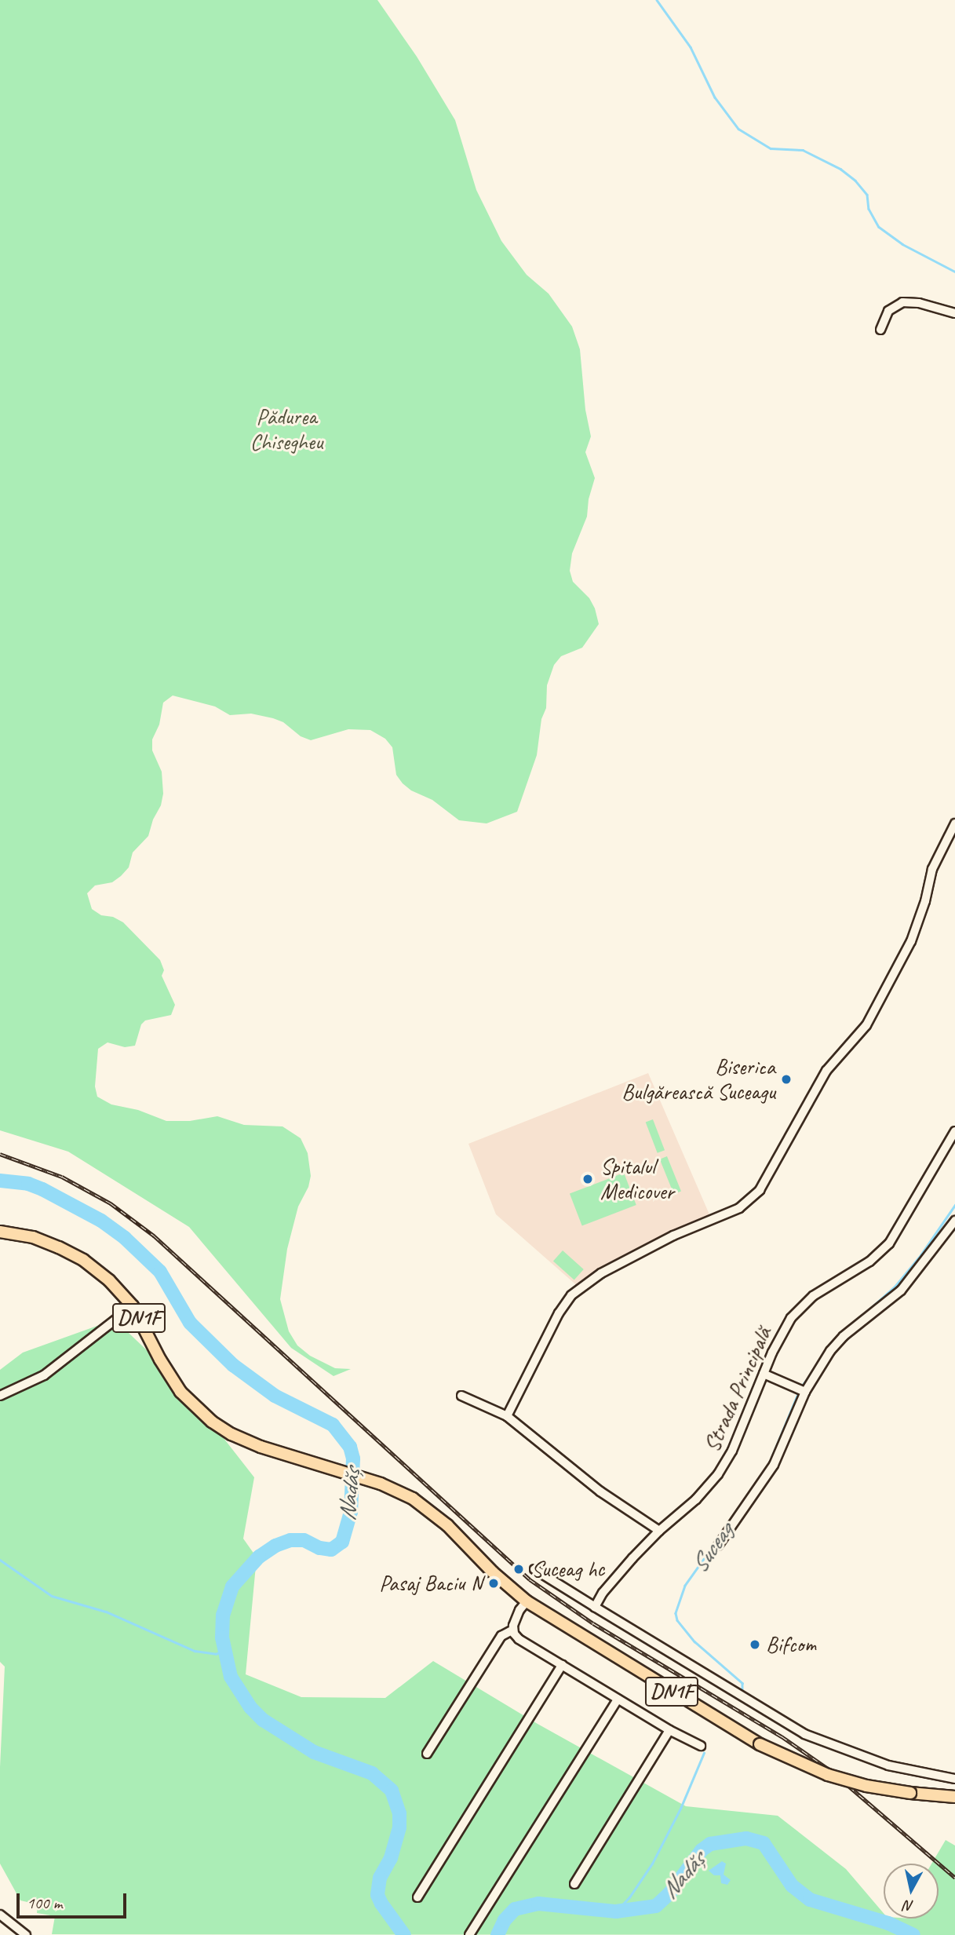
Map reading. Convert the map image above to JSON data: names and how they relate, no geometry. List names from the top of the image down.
{
  "streets": {
    "main road": ["DN1F"],
    "street": ["Strada Principală"]
  },
  "water": ["Nadăș", "Suceag"],
  "parks": ["Pădurea Chisegheu"],
  "places": [
    "Biserica Bulgărească Suceagu",
    "Spitalul Medicover",
    "Suceag hc",
    "Pasaj Baciu N",
    "Bifcom"
  ],
  "scale_bar": "100 m",
  "north": "bottom"
}
